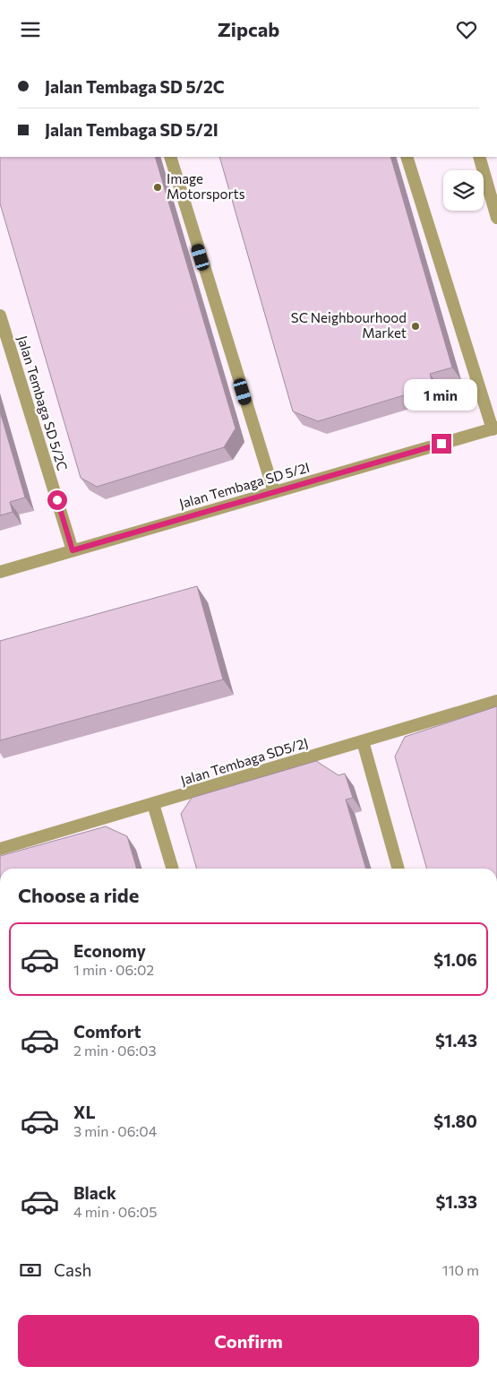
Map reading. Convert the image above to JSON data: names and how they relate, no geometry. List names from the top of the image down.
{
  "streets": {
    "street": ["Jalan Tembaga SD 5/2C", "Jalan Tembaga SD 5/2I", "Jalan Tembaga SD5/2J"]
  },
  "crossings": [
    ["Jalan Tembaga SD 5/2C", "Jalan Tembaga SD 5/2I"]
  ],
  "places": ["Image Motorsports", "SC Neighbourhood Market"],
  "page": {
    "header": "Zipcab",
    "banner": ["Jalan Tembaga SD 5/2C", "Jalan Tembaga SD 5/2I"],
    "bubble": "1 min",
    "heading": "Choose a ride",
    "list": [
      {
        "name": "Economy",
        "note": "1 min · 06:02",
        "value": "$1.06"
      },
      {
        "name": "Comfort",
        "note": "2 min · 06:03",
        "value": "$1.43"
      },
      {
        "name": "XL",
        "note": "3 min · 06:04",
        "value": "$1.80"
      },
      {
        "name": "Black",
        "note": "4 min · 06:05",
        "value": "$1.33"
      }
    ],
    "pay": ["Cash", "110 m"],
    "buttons": "Confirm"
  }
}
